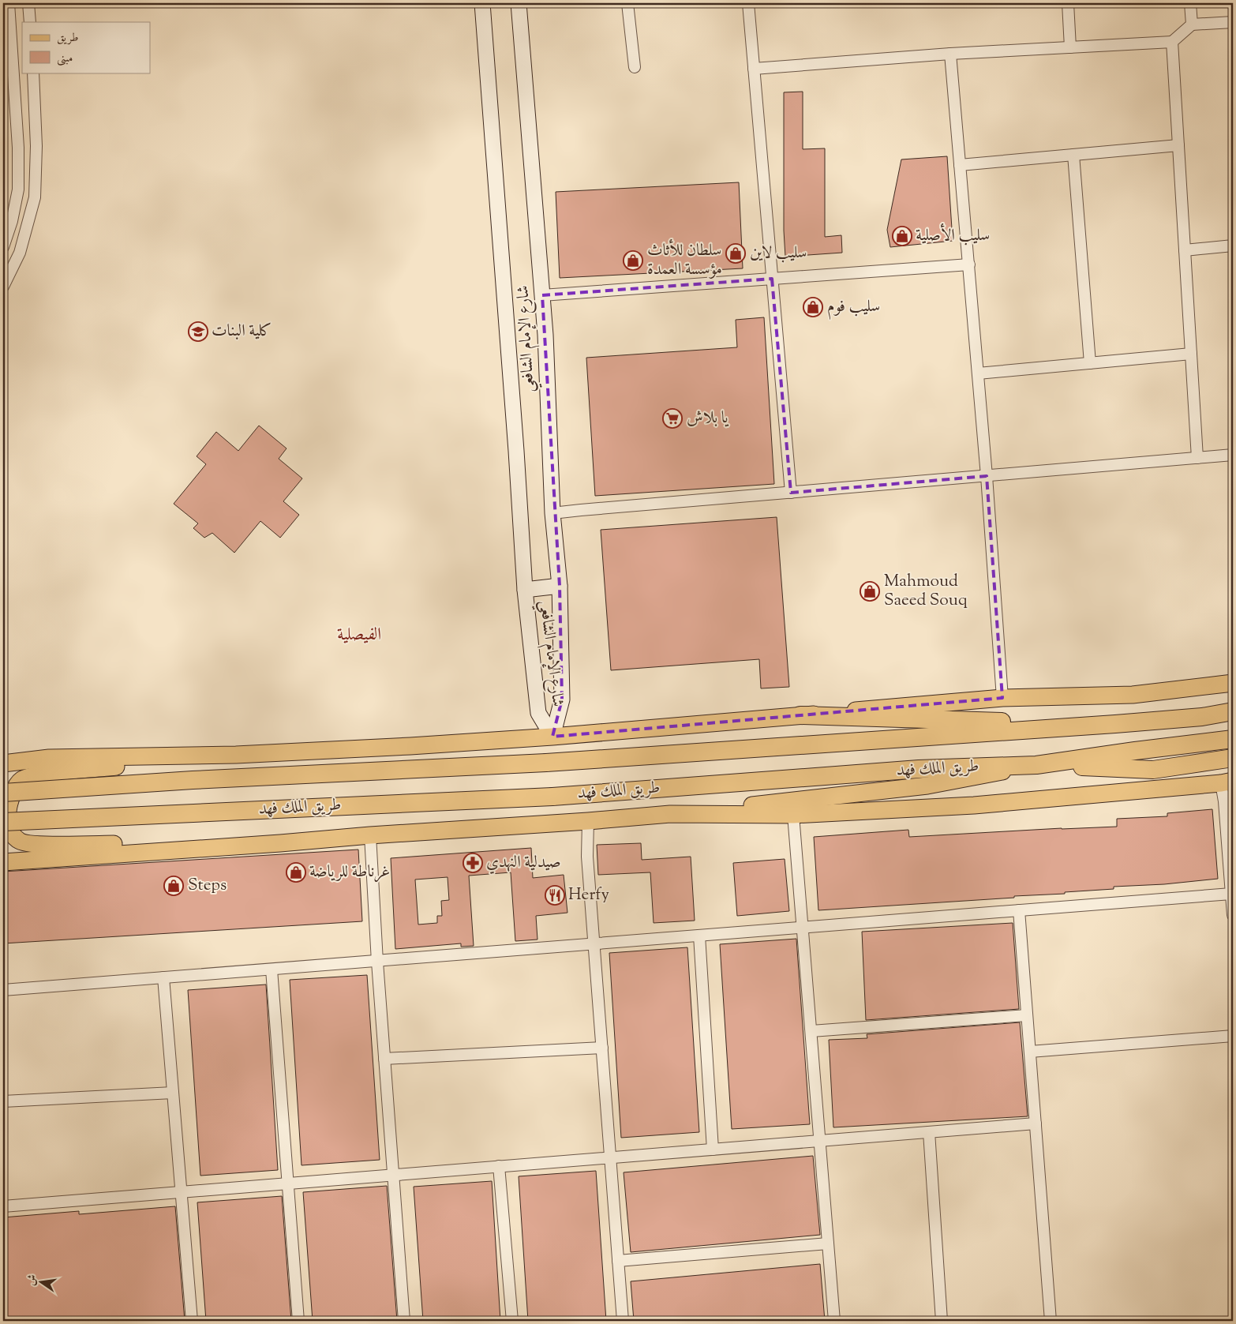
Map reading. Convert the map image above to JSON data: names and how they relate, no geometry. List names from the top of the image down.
{
  "streets": {
    "highway": ["طريق الملك فهد"],
    "main road": ["شارع الإمام الشافعي"]
  },
  "districts": ["الفيصلية"],
  "places": {
    "shop": [
      "سليب الأصلية",
      "سليب لاين",
      "سلطان للأثاث مؤسسة العمدة",
      "سليب فوم",
      "Mahmoud Saeed Souq",
      "غرناطة للرياضة",
      "Steps"
    ],
    "school or university": ["كلية البنات"],
    "supermarket": ["يا بلاش"],
    "pharmacy": ["صيدلية النهدي"],
    "restaurant": ["Herfy"]
  },
  "legend": ["طريق", "مبنى"],
  "north": "left"
}
